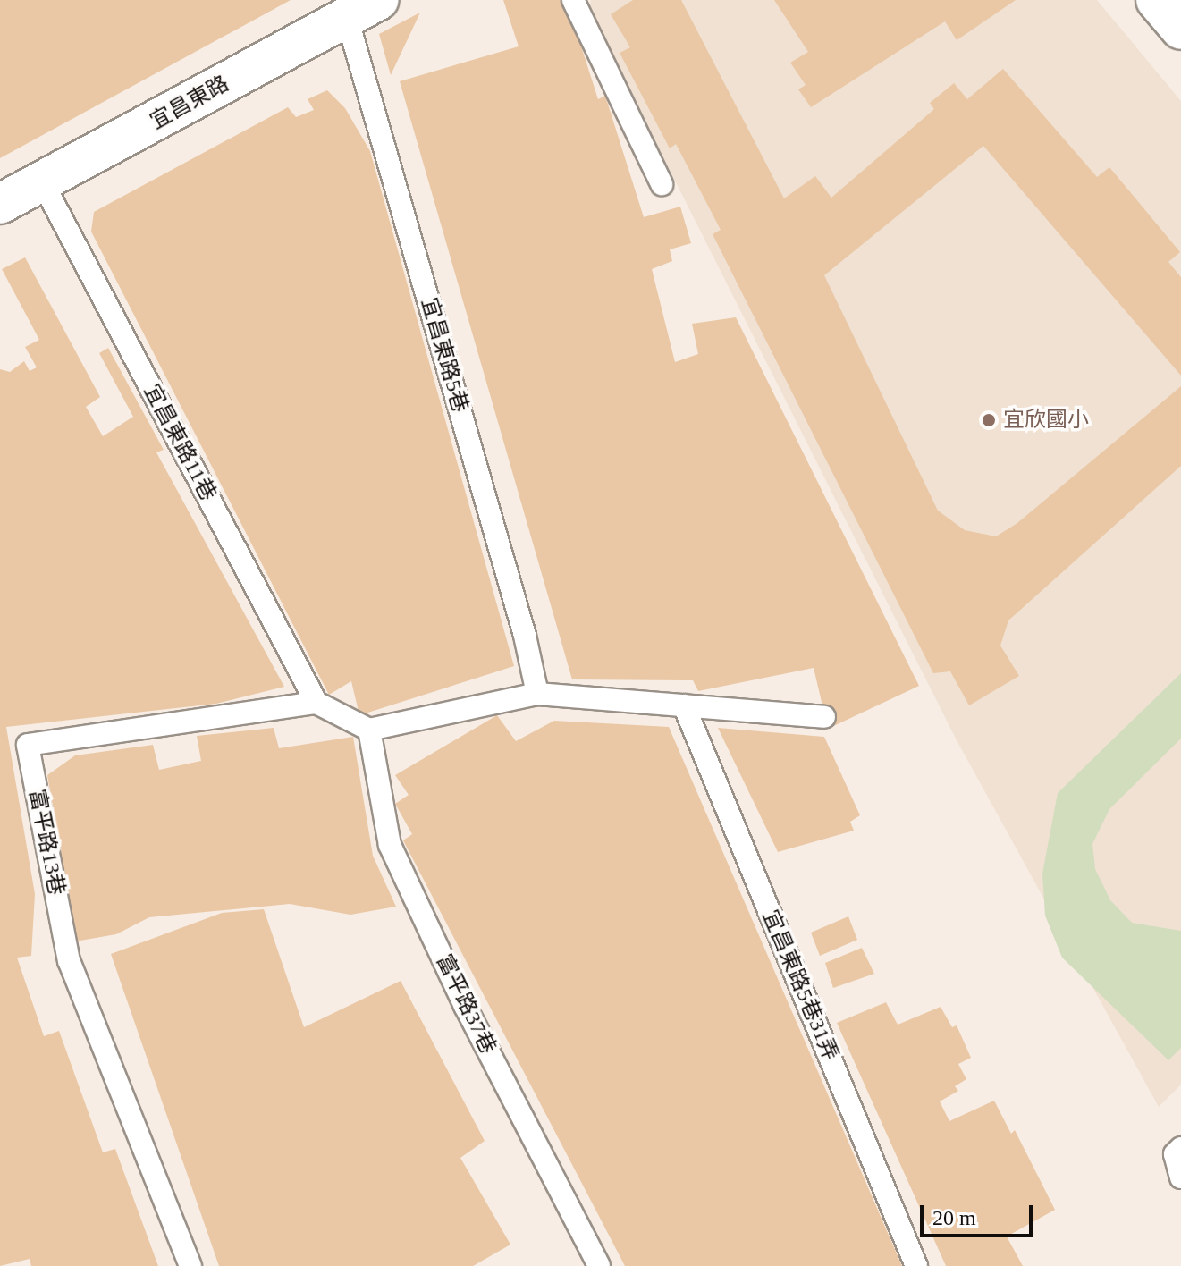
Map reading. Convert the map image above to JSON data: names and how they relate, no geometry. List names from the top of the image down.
{
  "streets": {
    "street": ["宜昌東路"],
    "lane": [
      "宜昌東路5巷",
      "宜昌東路11巷",
      "富平路13巷",
      "宜昌東路5巷31弄",
      "富平路37巷"
    ]
  },
  "crossings": [
    ["宜昌東路", "宜昌東路5巷"],
    ["宜昌東路", "宜昌東路11巷"],
    ["宜昌東路11巷", "富平路13巷"]
  ],
  "places": ["宜欣國小"],
  "scale_bar": "20 m"
}
